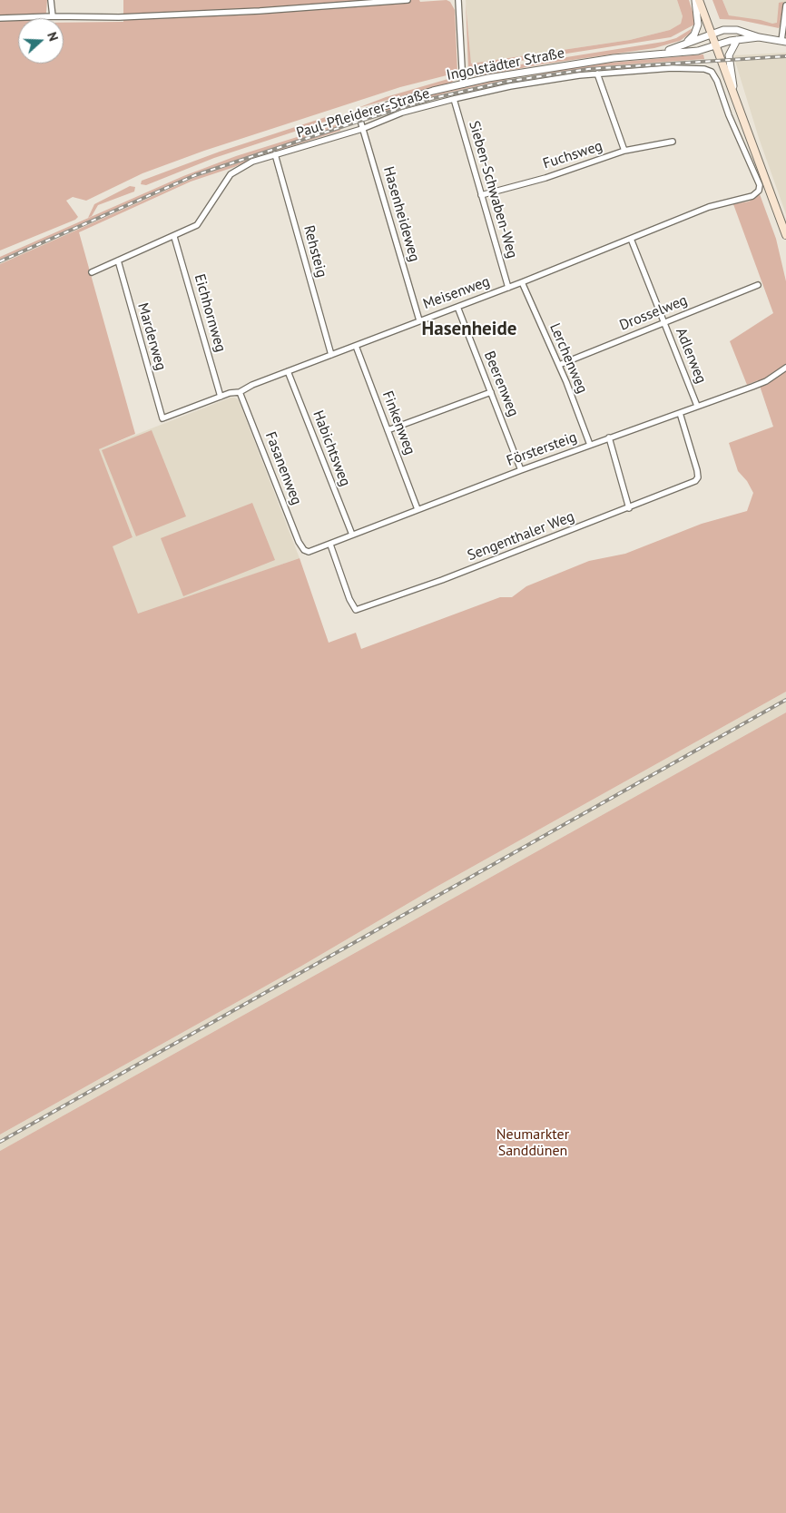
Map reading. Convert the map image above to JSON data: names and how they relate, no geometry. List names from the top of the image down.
{
  "streets": {
    "street": [
      "Ingolstädter Straße",
      "Paul-Pfleiderer-Straße",
      "Fuchsweg",
      "Sieben-Schwaben-Weg",
      "Hasenheideweg",
      "Rehsteig",
      "Meisenweg",
      "Eichhornweg",
      "Drosselweg",
      "Marderweg",
      "Adlerweg",
      "Lerchenweg",
      "Beerenweg",
      "Finkenweg",
      "Habichtsweg",
      "Förstersteig",
      "Fasanenweg",
      "Sengenthaler Weg"
    ]
  },
  "crossings": [
    ["Ingolstädter Straße", "Hasenheideweg"],
    ["Paul-Pfleiderer-Straße", "Sieben-Schwaben-Weg"],
    ["Paul-Pfleiderer-Straße", "Hasenheideweg"],
    ["Paul-Pfleiderer-Straße", "Rehsteig"],
    ["Paul-Pfleiderer-Straße", "Meisenweg"],
    ["Paul-Pfleiderer-Straße", "Eichhornweg"],
    ["Paul-Pfleiderer-Straße", "Marderweg"],
    ["Fuchsweg", "Sieben-Schwaben-Weg"],
    ["Sieben-Schwaben-Weg", "Meisenweg"],
    ["Hasenheideweg", "Meisenweg"],
    ["Rehsteig", "Meisenweg"],
    ["Meisenweg", "Eichhornweg"],
    ["Meisenweg", "Marderweg"],
    ["Meisenweg", "Adlerweg"],
    ["Meisenweg", "Lerchenweg"],
    ["Meisenweg", "Beerenweg"],
    ["Meisenweg", "Finkenweg"],
    ["Meisenweg", "Habichtsweg"],
    ["Meisenweg", "Fasanenweg"],
    ["Drosselweg", "Adlerweg"],
    ["Drosselweg", "Lerchenweg"],
    ["Adlerweg", "Förstersteig"],
    ["Lerchenweg", "Förstersteig"],
    ["Beerenweg", "Förstersteig"],
    ["Finkenweg", "Förstersteig"],
    ["Habichtsweg", "Förstersteig"],
    ["Förstersteig", "Fasanenweg"],
    ["Förstersteig", "Sengenthaler Weg"]
  ],
  "districts": ["Hasenheide"],
  "parks": ["Neumarkter Sanddünen"],
  "north": "right"
}
